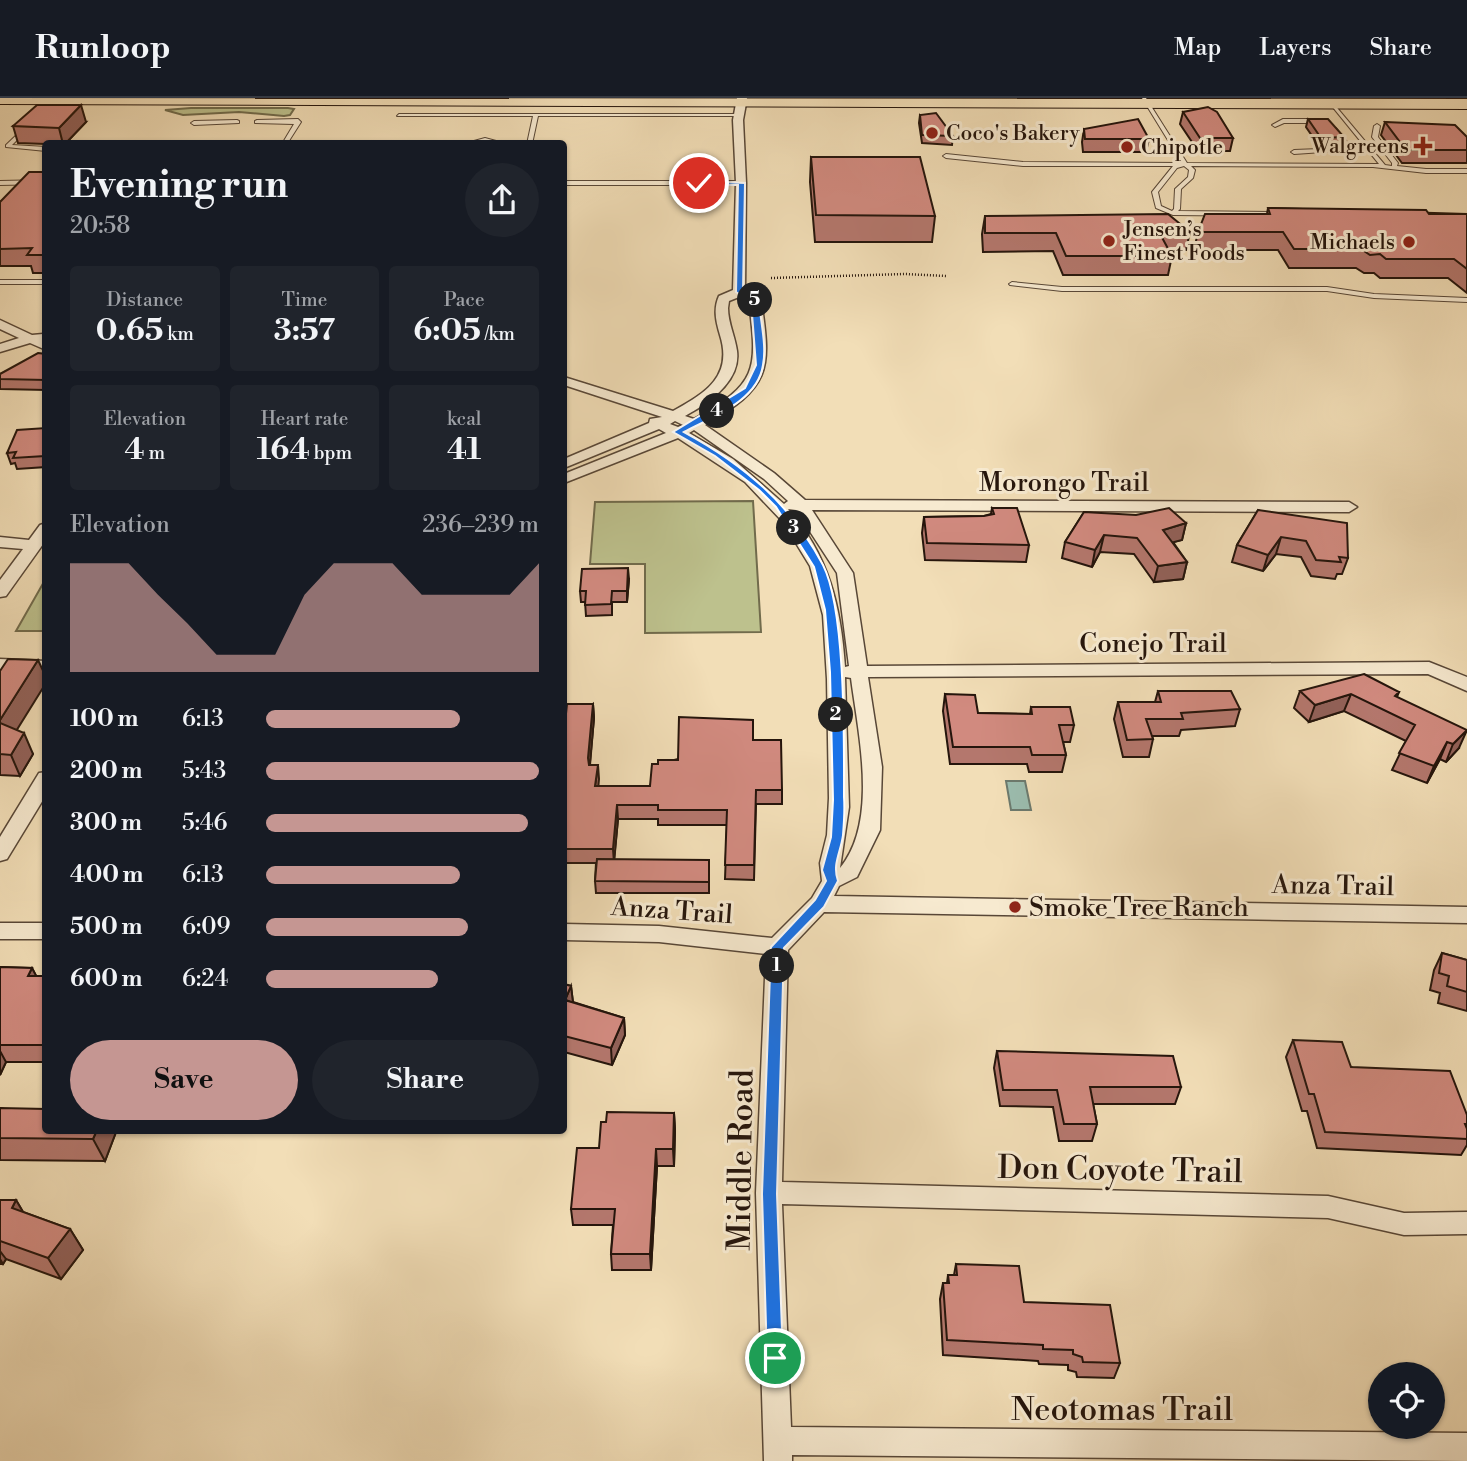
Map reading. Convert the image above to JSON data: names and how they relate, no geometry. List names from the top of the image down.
{
  "streets": {
    "street": [
      "Morongo Trail",
      "Conejo Trail",
      "Anza Trail",
      "Middle Road",
      "Don Coyote Trail",
      "Neotomas Trail"
    ]
  },
  "crossings": [
    ["Anza Trail", "Middle Road"],
    ["Middle Road", "Don Coyote Trail"],
    ["Middle Road", "Neotomas Trail"]
  ],
  "places": {
    "other": [
      "Coco's Bakery",
      "Chipotle",
      "Jensen’s Finest Foods",
      "Michaels",
      "Smoke Tree Ranch"
    ],
    "health": ["Walgreens"]
  },
  "page": {
    "header": "Runloop",
    "nav": ["Map", "Layers", "Share"],
    "heading": ["Evening run", "20:58"],
    "stats": [
      ["Distance", "0.65 km"],
      ["Time", "3:57"],
      ["Pace", "6:05 /km"],
      ["Elevation", "4 m"],
      ["Heart rate", "164 bpm"],
      ["kcal", "41"]
    ],
    "pins": [
      "5",
      "4",
      "3",
      "2",
      "1"
    ],
    "chart": ["Elevation", "236–239 m"],
    "list": [
      {
        "name": "100 m",
        "note": "6:13"
      },
      {
        "name": "200 m",
        "note": "5:43"
      },
      {
        "name": "300 m",
        "note": "5:46"
      },
      {
        "name": "400 m",
        "note": "6:13"
      },
      {
        "name": "500 m",
        "note": "6:09"
      },
      {
        "name": "600 m",
        "note": "6:24"
      }
    ],
    "buttons": ["Save", "Share"]
  }
}
